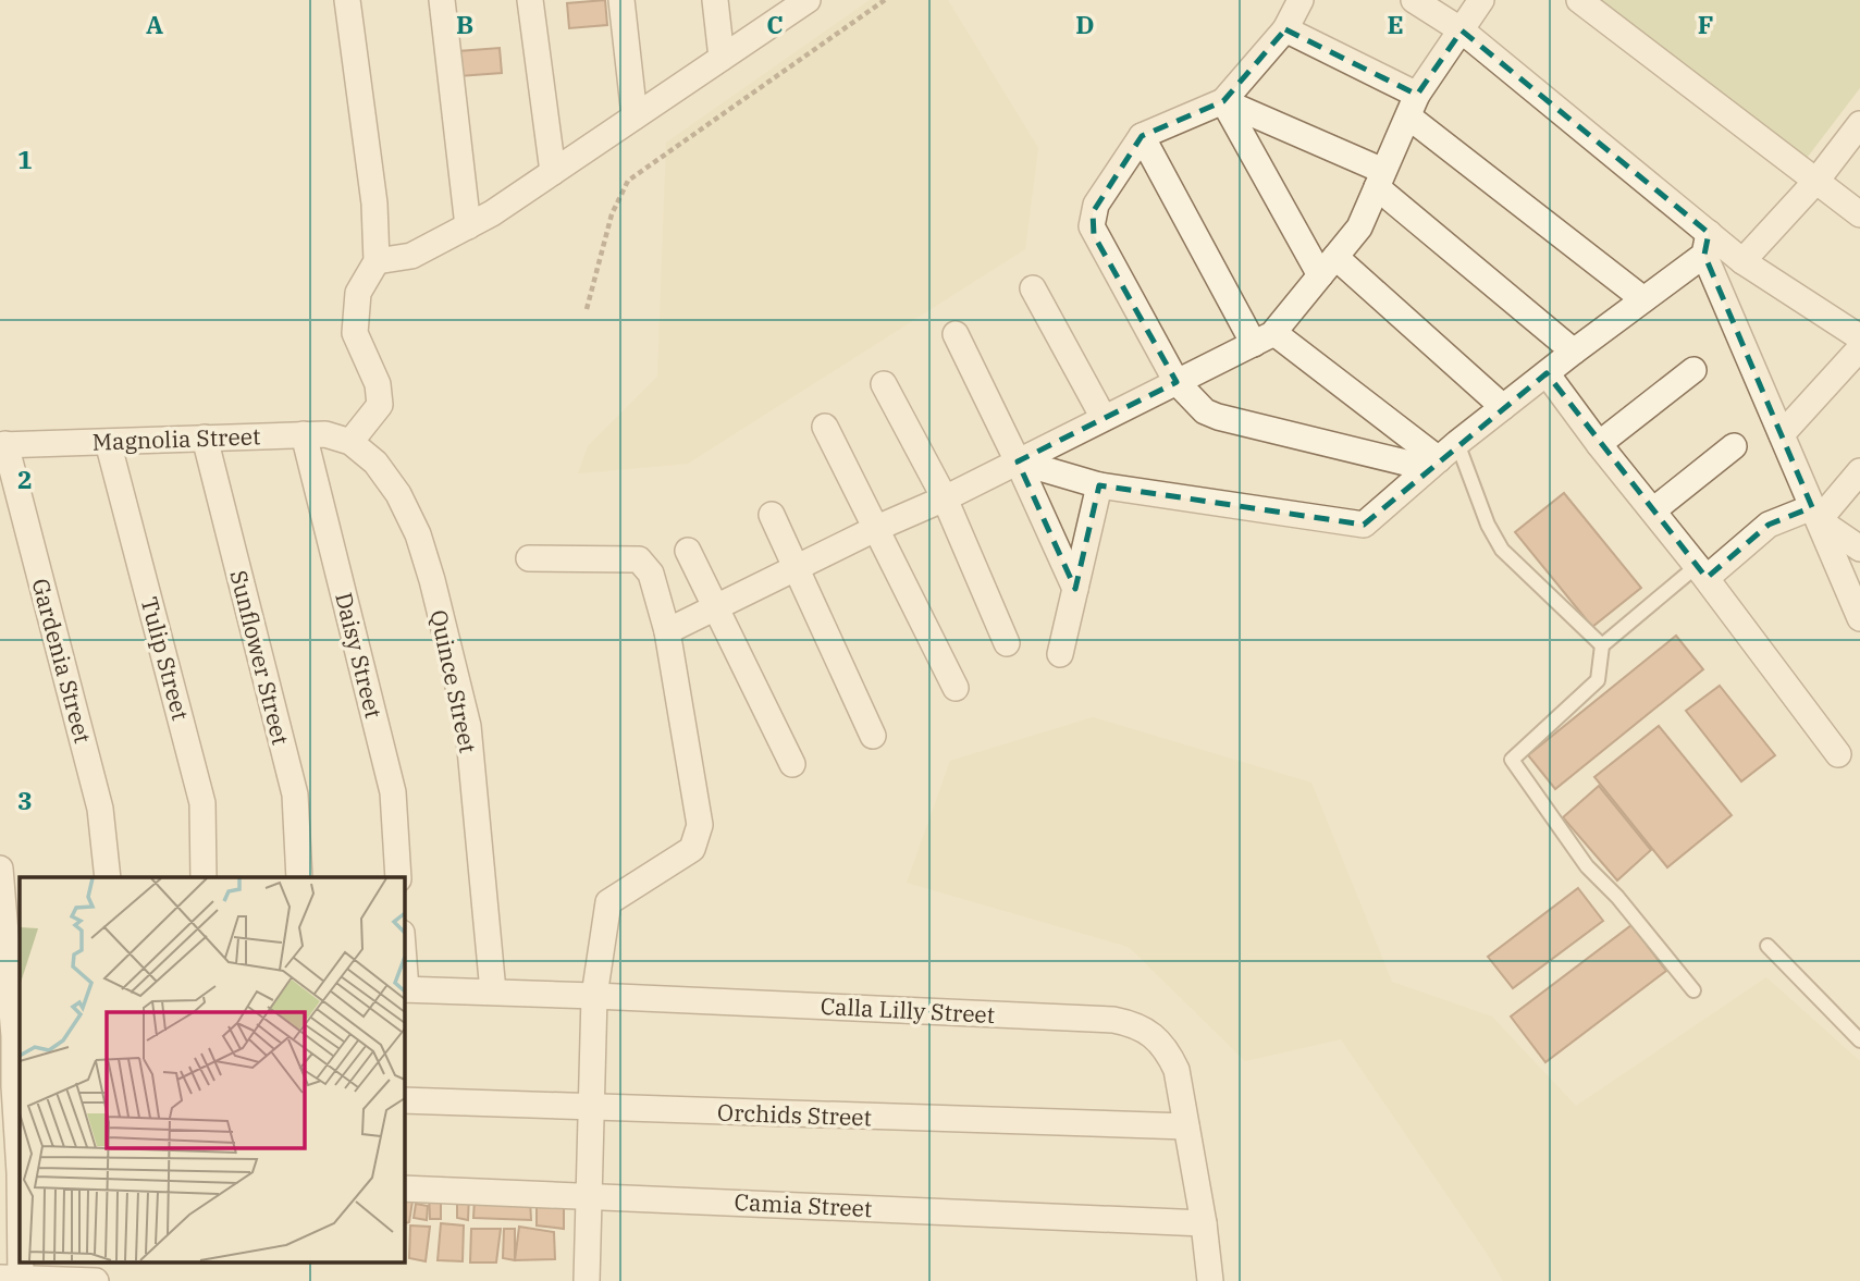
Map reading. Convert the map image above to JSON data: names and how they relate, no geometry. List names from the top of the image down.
{
  "streets": {
    "street": [
      "Magnolia Street",
      "Daisy Street",
      "Sunflower Street",
      "Tulip Street",
      "Gardenia Street",
      "Quince Street",
      "Calla Lilly Street",
      "Orchids Street",
      "Camia Street"
    ]
  },
  "crossings": [
    ["Magnolia Street", "Daisy Street"],
    ["Magnolia Street", "Sunflower Street"],
    ["Magnolia Street", "Tulip Street"],
    ["Magnolia Street", "Gardenia Street"],
    ["Magnolia Street", "Quince Street"],
    ["Quince Street", "Calla Lilly Street"],
    ["Calla Lilly Street", "Orchids Street"],
    ["Calla Lilly Street", "Camia Street"]
  ],
  "grid": {
    "columns": [
      "A",
      "B",
      "C",
      "D",
      "E",
      "F"
    ],
    "rows": ["1", "2", "3"]
  }
}
